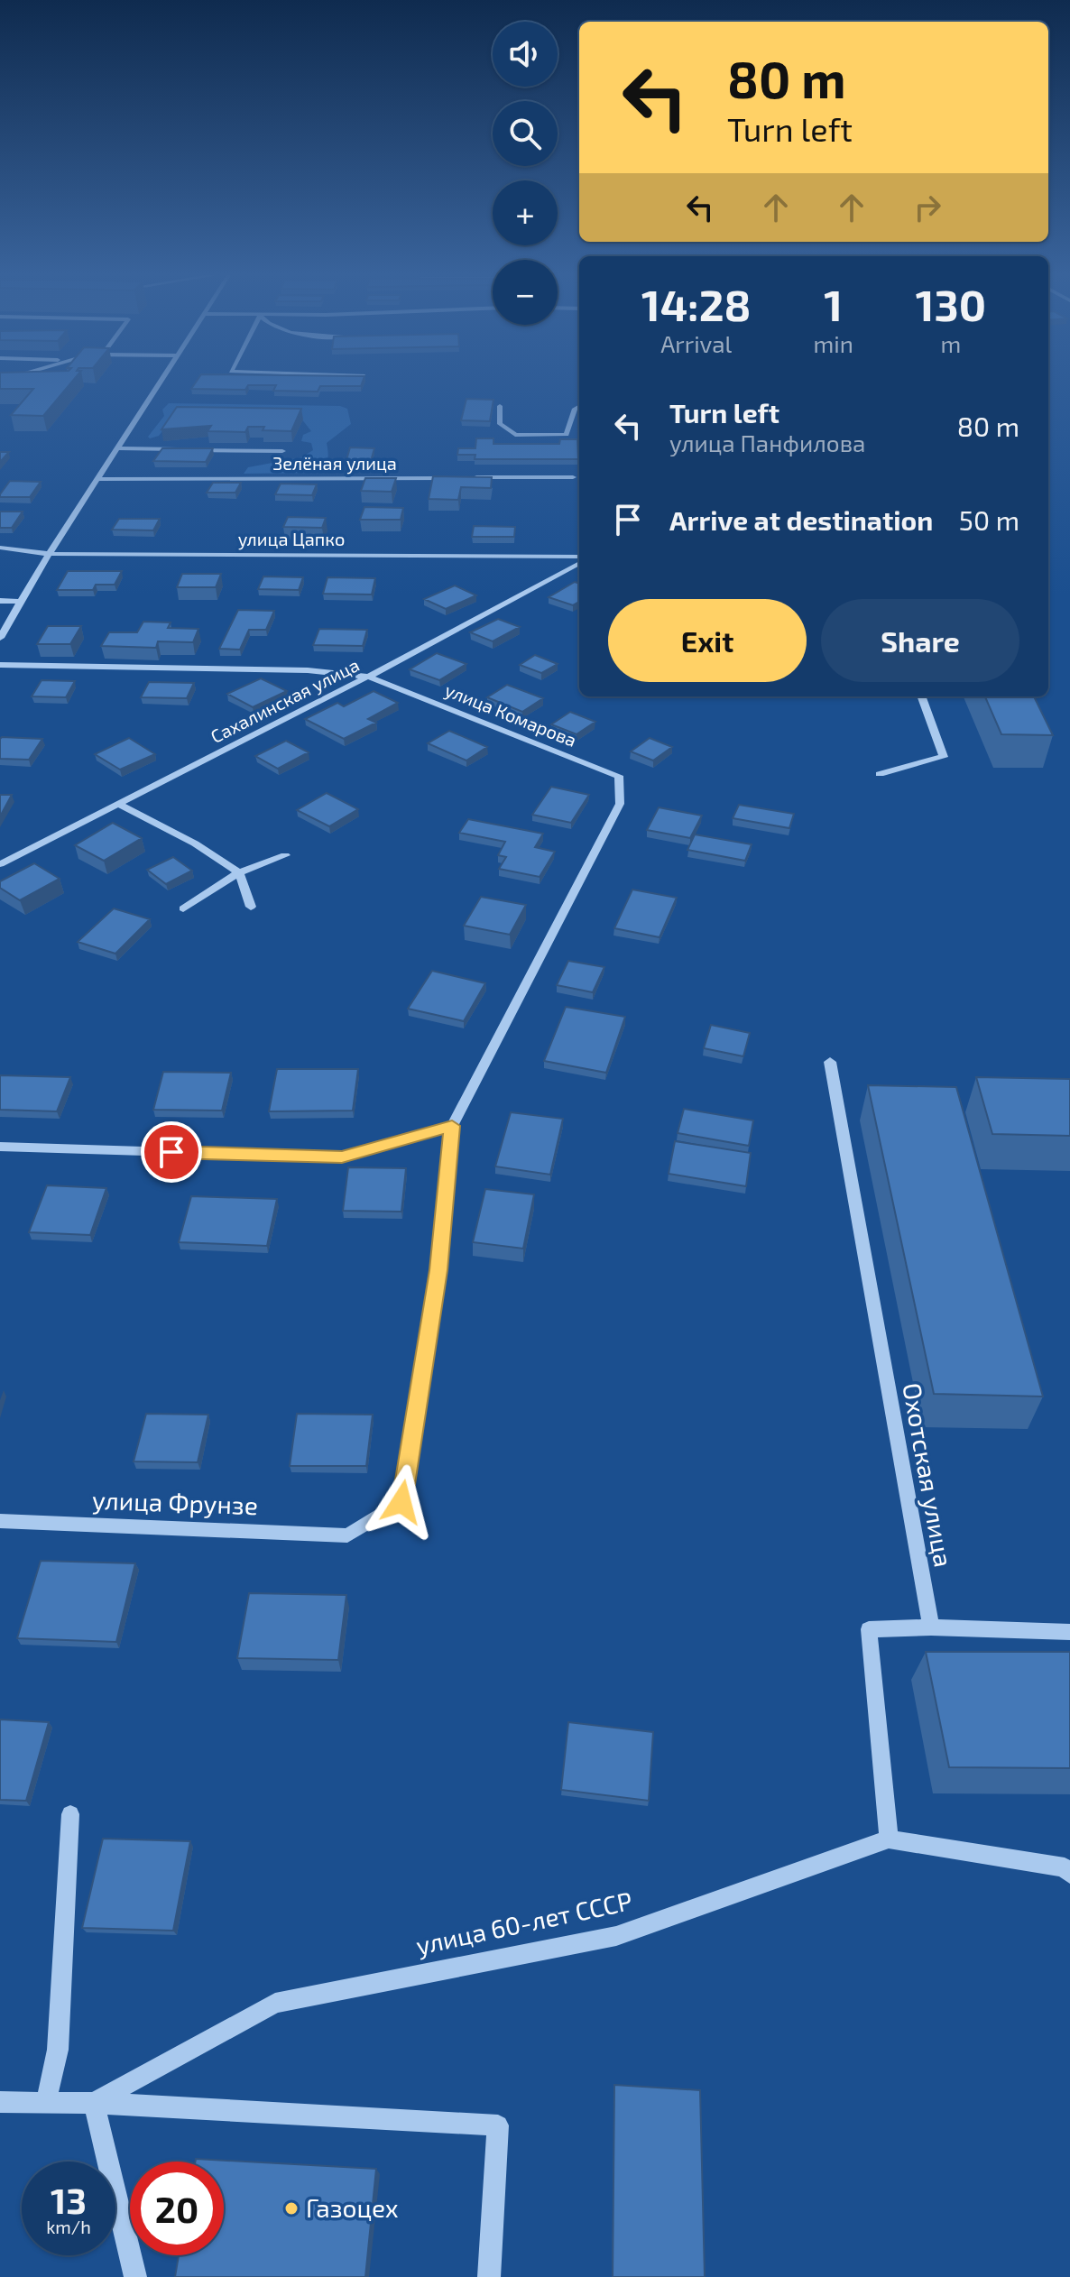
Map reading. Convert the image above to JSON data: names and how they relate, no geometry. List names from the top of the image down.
{
  "streets": {
    "street": [
      "Зелёная улица",
      "улица Цапко",
      "Сахалинская улица",
      "улица Комарова",
      "Охотская улица",
      "улица Фрунзе",
      "улица 60-лет СССР"
    ]
  },
  "crossings": [
    ["Сахалинская улица", "улица Комарова"],
    ["улица Комарова", "улица Фрунзе"]
  ],
  "places": ["Газоцех"],
  "page": {
    "map_buttons": ["+", "−"],
    "turn": ["80 m", "Turn left"],
    "eta": [
      "14:28",
      "Arrival",
      "1",
      "min",
      "130",
      "m"
    ],
    "list": [
      {
        "name": "Turn left",
        "note": "улица Панфилова",
        "value": "80 m"
      },
      {
        "name": "Arrive at destination",
        "value": "50 m"
      }
    ],
    "buttons": ["Exit", "Share"],
    "speed": "13 km/h",
    "limit": "20"
  }
}
